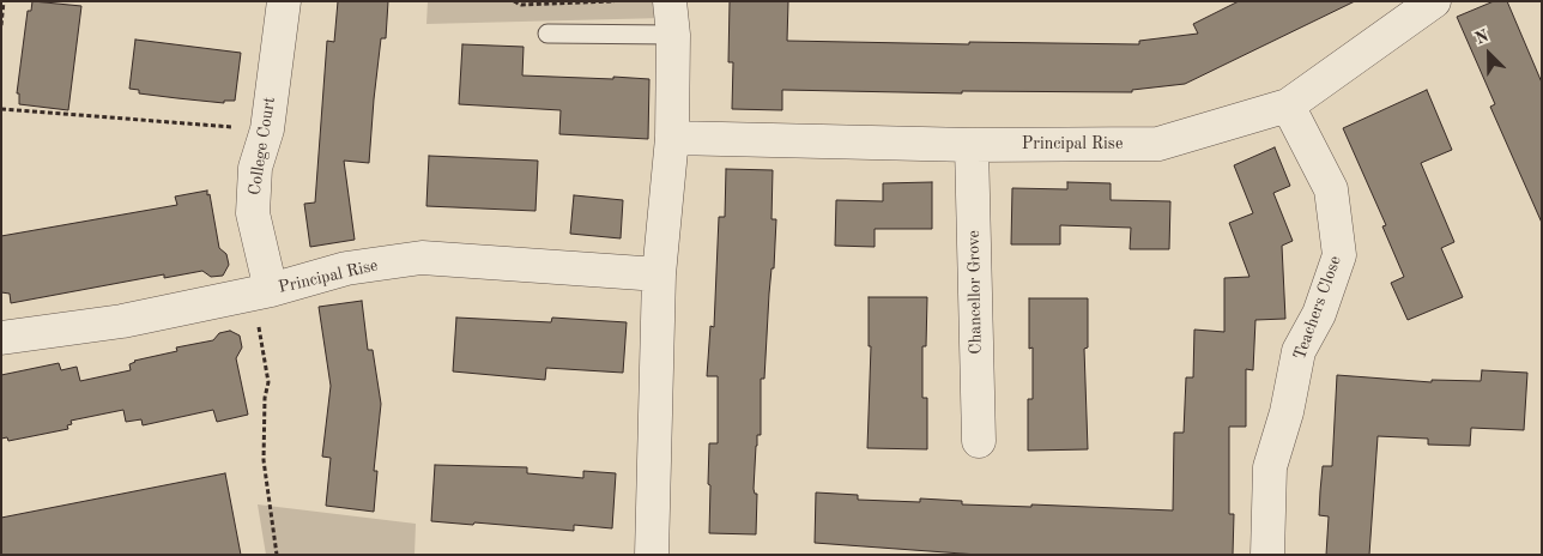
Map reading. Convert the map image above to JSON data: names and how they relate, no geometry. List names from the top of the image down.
{
  "streets": {
    "street": [
      "Principal Rise",
      "College Court",
      "Chancellor Grove",
      "Teachers Close"
    ]
  },
  "crossings": [
    ["Principal Rise", "College Court"],
    ["Principal Rise", "Chancellor Grove"],
    ["Principal Rise", "Teachers Close"]
  ],
  "north": "top left"
}
